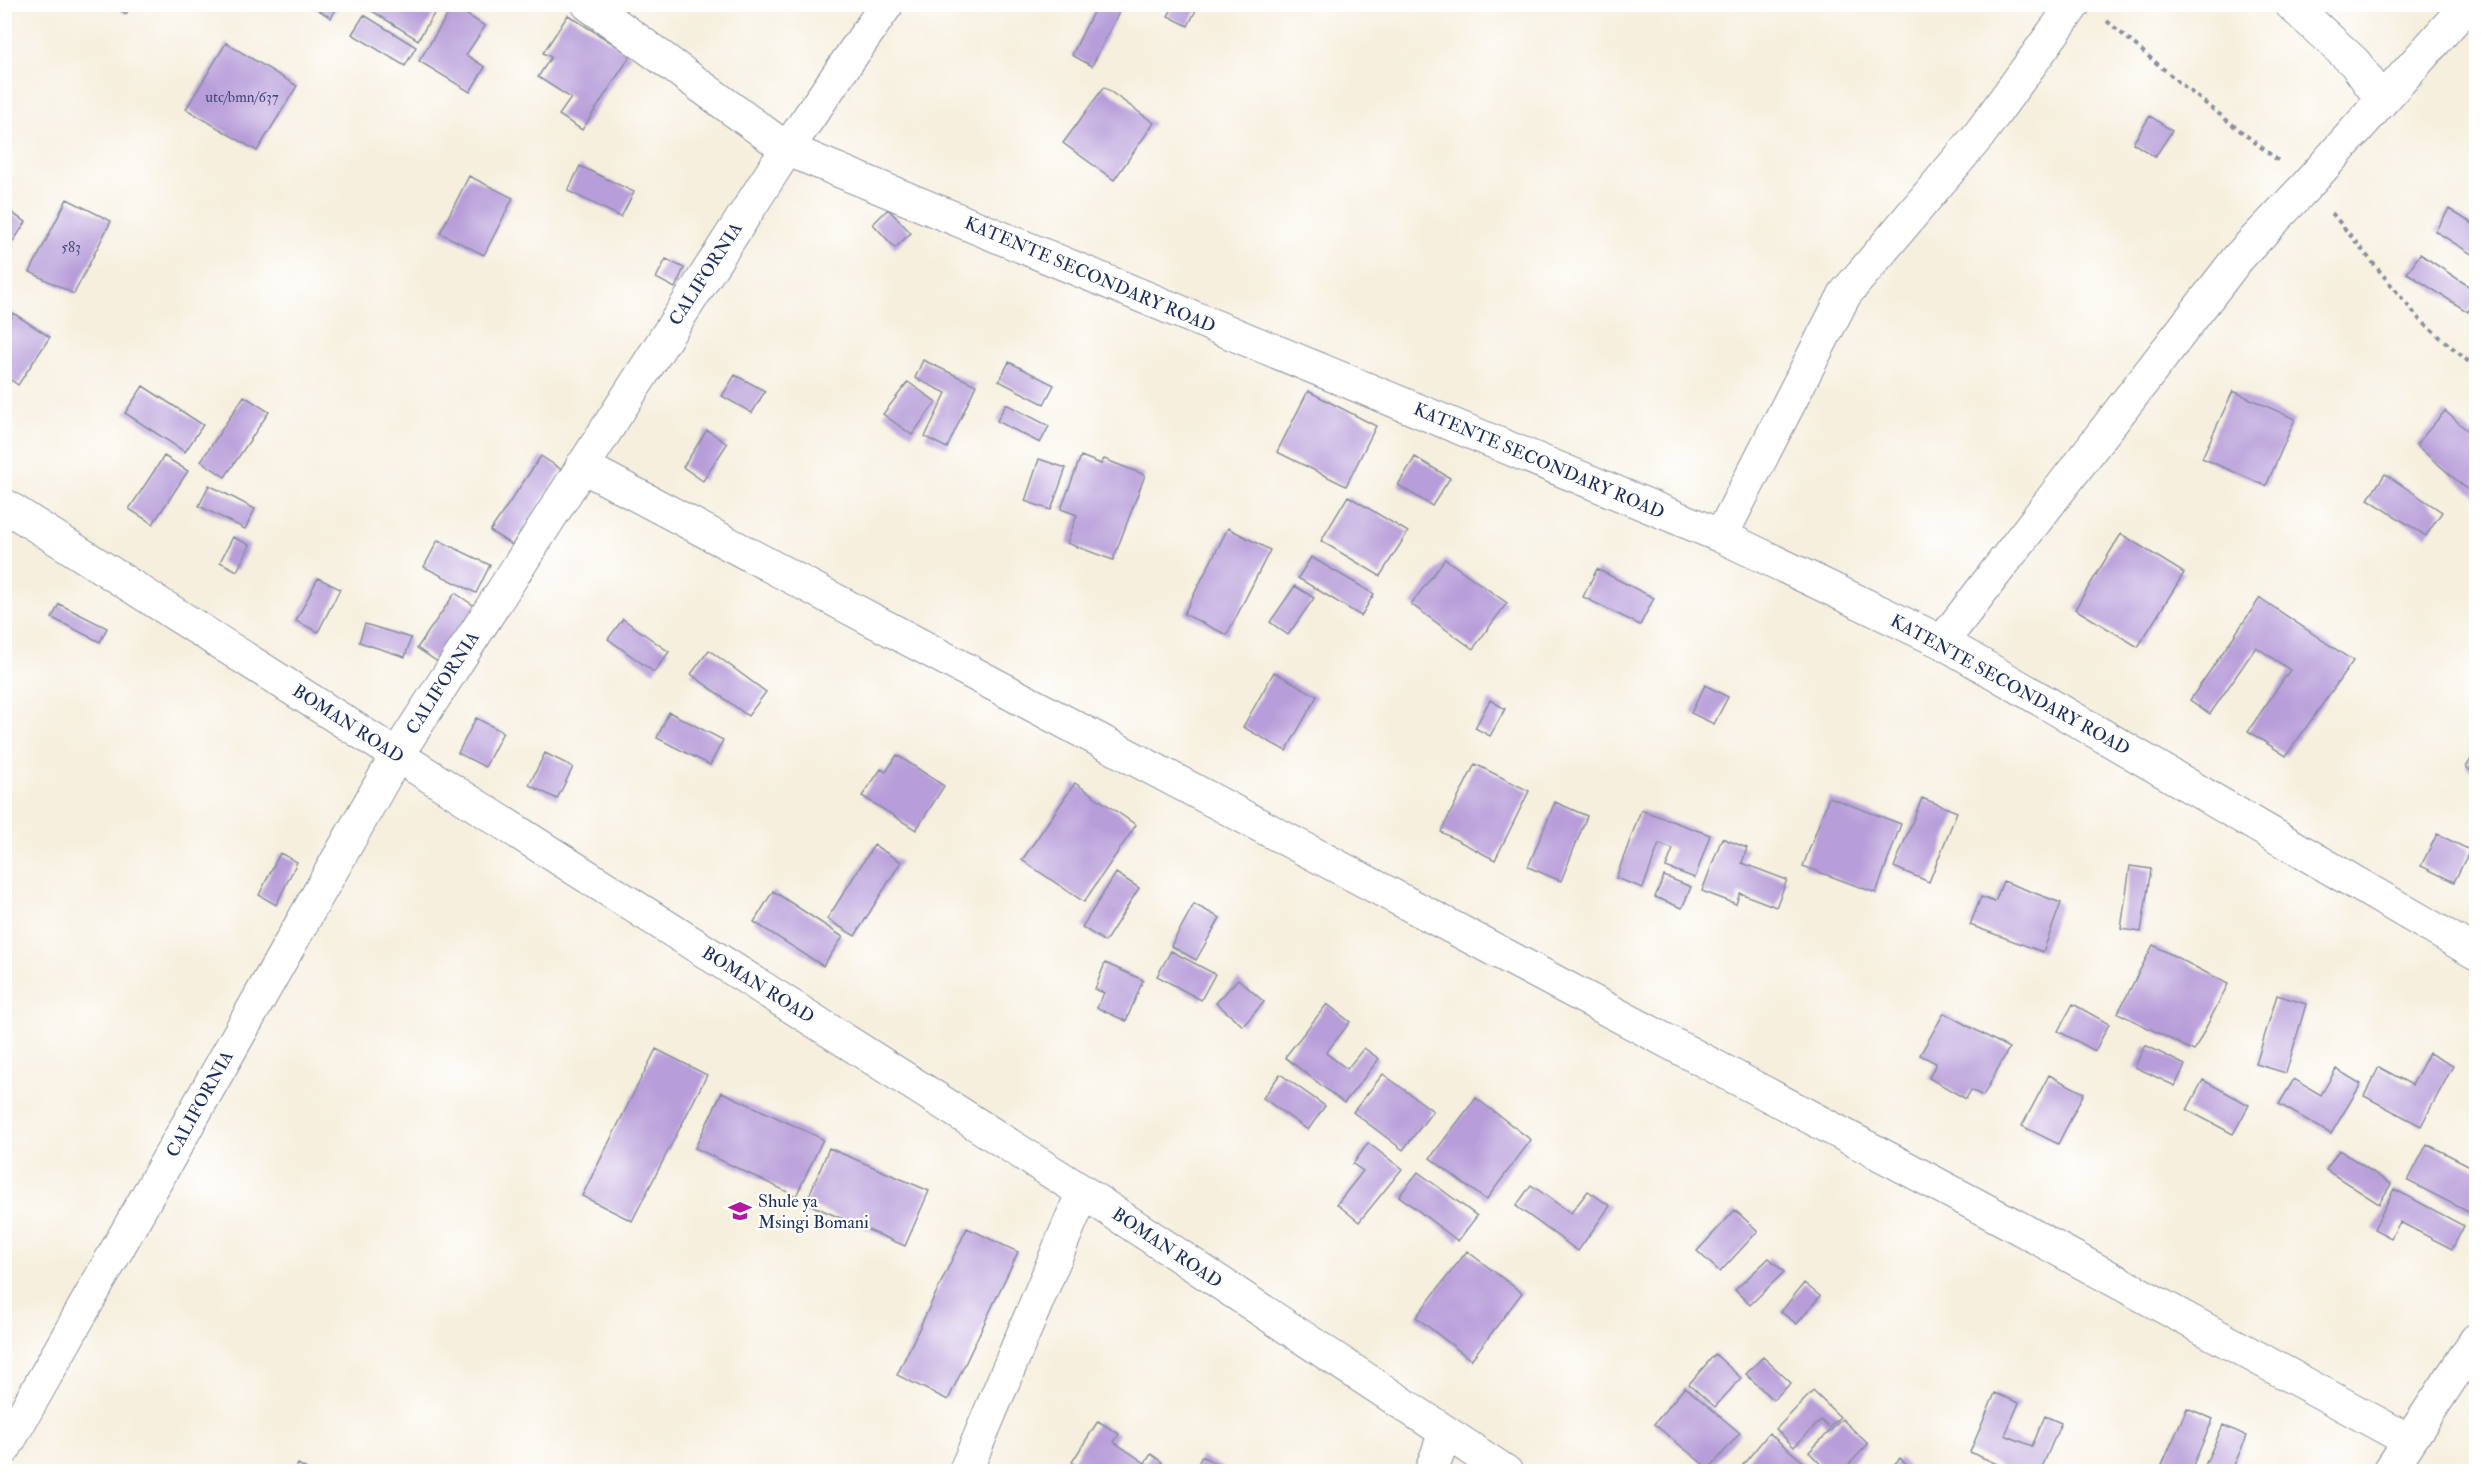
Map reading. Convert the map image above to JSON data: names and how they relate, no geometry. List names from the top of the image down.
{
  "streets": {
    "street": ["CALIFORNIA", "KATENTE SECONDARY ROAD", "BOMAN ROAD"]
  },
  "crossings": [
    ["CALIFORNIA", "KATENTE SECONDARY ROAD"],
    ["CALIFORNIA", "BOMAN ROAD"]
  ],
  "places": {
    "school or university": ["Shule ya Msingi Bomani"]
  },
  "house_numbers": ["utc/bmn/637", "583"]
}
